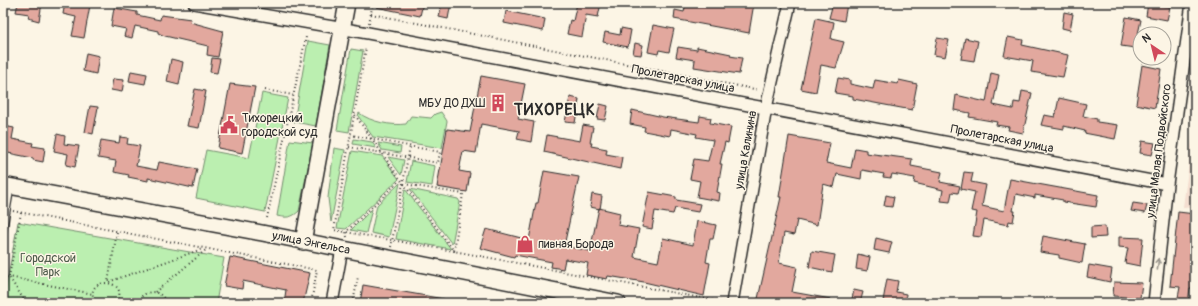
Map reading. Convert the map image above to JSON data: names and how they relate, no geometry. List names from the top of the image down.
{
  "streets": {
    "main road": ["улица Энгельса"],
    "street": ["Пролетарская улица", "улица Калинина", "улица Малая Подвойского"]
  },
  "crossings": [
    ["Пролетарская улица", "улица Калинина"],
    ["Пролетарская улица", "улица Малая Подвойского"]
  ],
  "one_way": ["улица Малая Подвойского"],
  "districts": ["ТИХОРЕЦК"],
  "parks": ["Городской Парк"],
  "places": {
    "building": ["МБУ ДО ДХШ"],
    "public building": ["Тихорецкий городской суд"],
    "shop": ["пивная Борода"]
  },
  "north": "top left"
}
